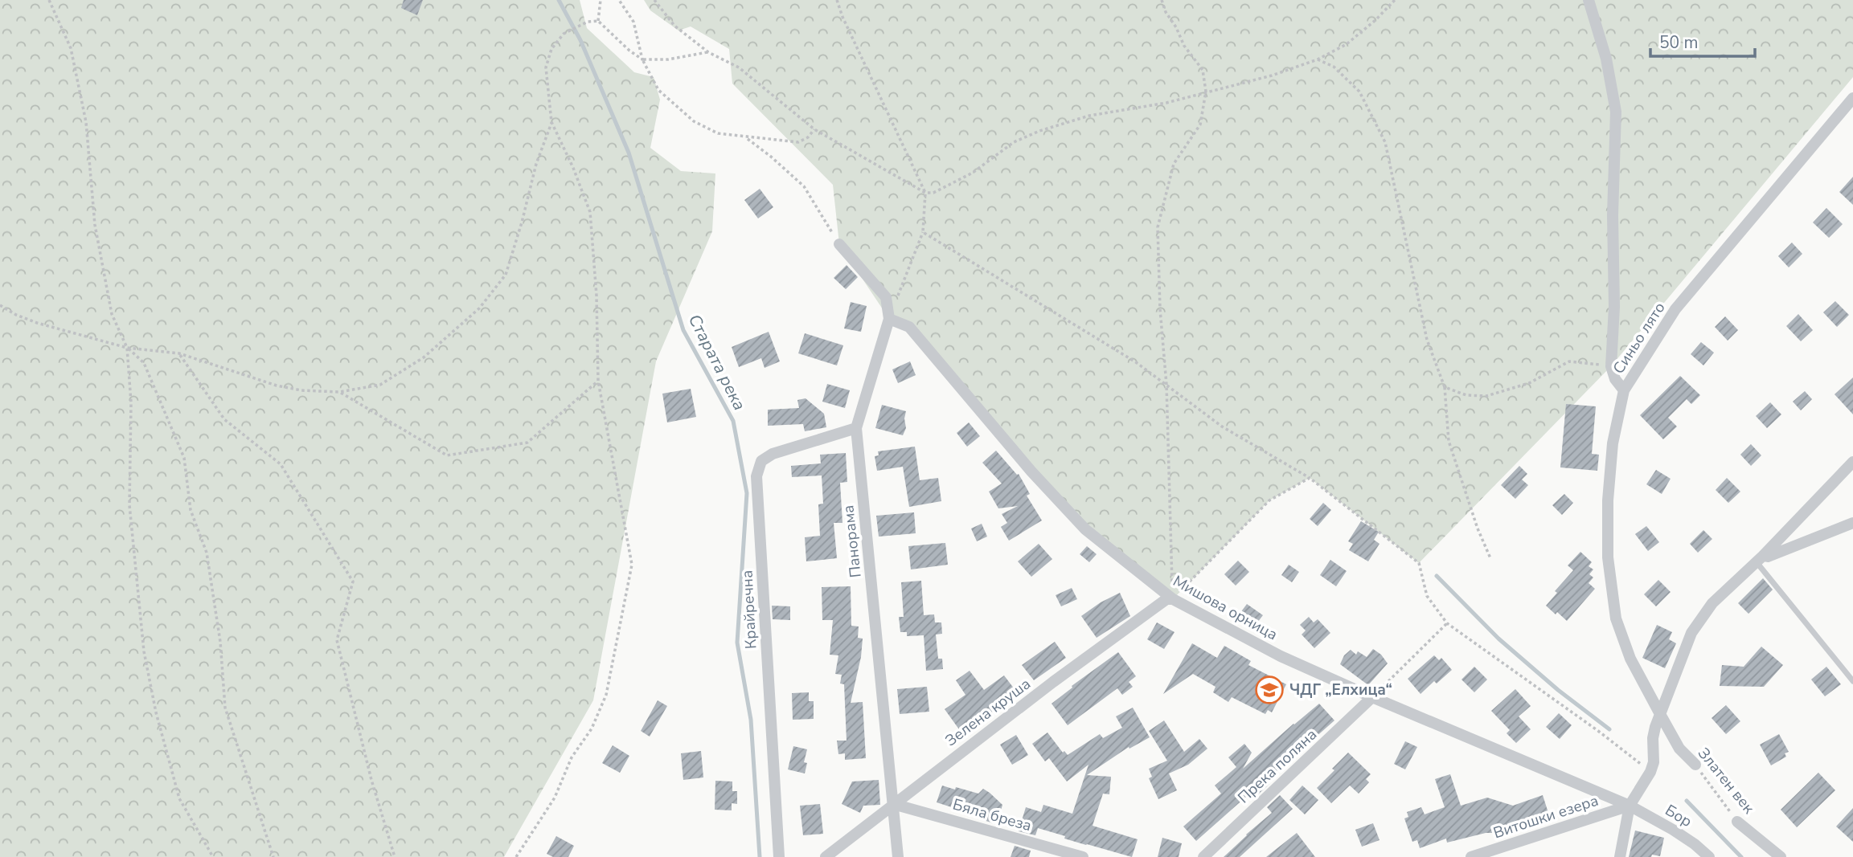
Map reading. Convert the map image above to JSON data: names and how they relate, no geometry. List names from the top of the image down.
{
  "streets": {
    "street": [
      "Синьо лято",
      "Панорама",
      "Мишова орница",
      "Крайречна",
      "Зелена круша",
      "Прека поляна",
      "Златен век",
      "Бяла бреза",
      "Бор",
      "Витошки езера"
    ]
  },
  "crossings": [
    ["Синьо лято", "Златен век"],
    ["Панорама", "Мишова орница"],
    ["Панорама", "Крайречна"],
    ["Панорама", "Зелена круша"],
    ["Панорама", "Бяла бреза"],
    ["Мишова орница", "Зелена круша"],
    ["Мишова орница", "Прека поляна"],
    ["Мишова орница", "Бор"],
    ["Мишова орница", "Витошки езера"],
    ["Зелена круша", "Бяла бреза"],
    ["Бор", "Витошки езера"]
  ],
  "water": ["Старата река"],
  "places": {
    "school or university": ["ЧДГ „Елхица“"]
  },
  "scale_bar": "50 m"
}
